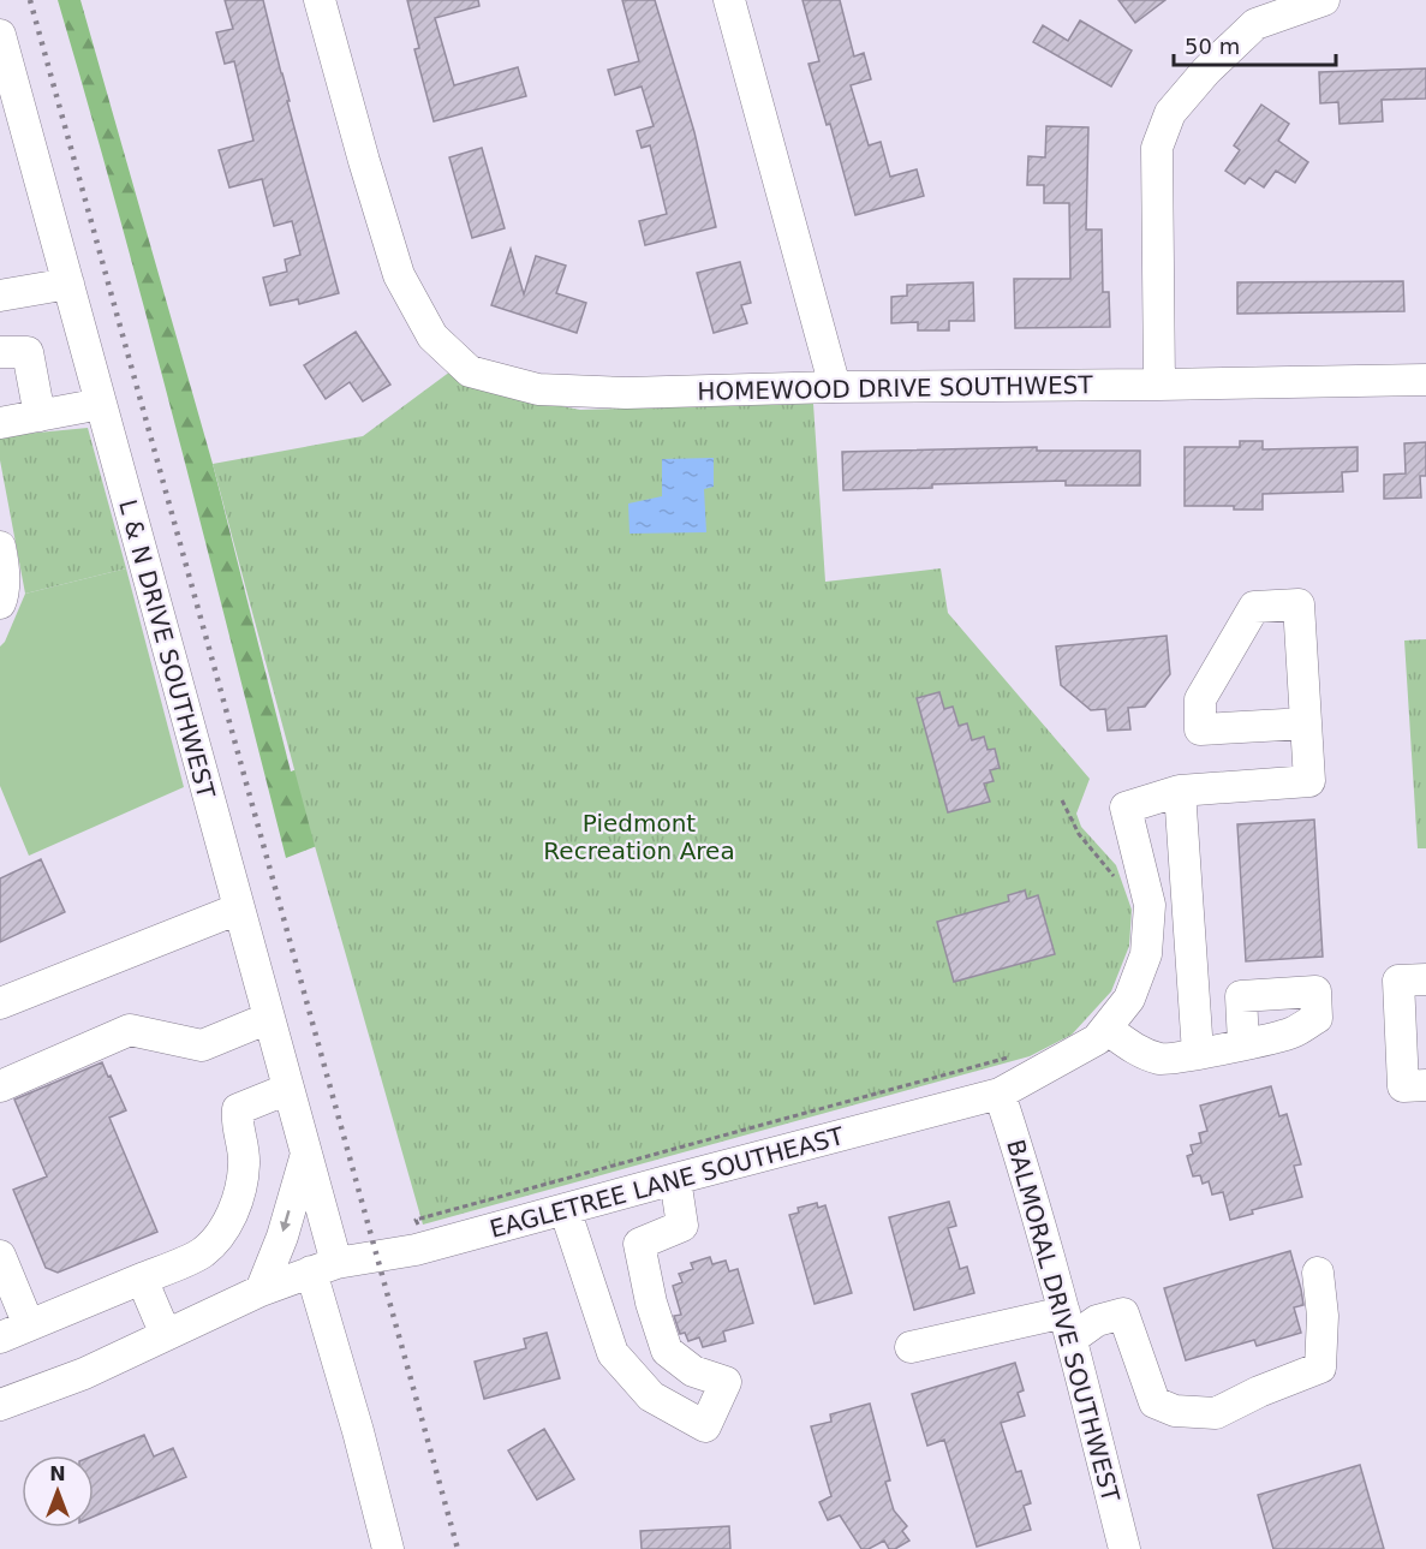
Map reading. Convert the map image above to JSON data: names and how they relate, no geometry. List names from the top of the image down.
{
  "streets": {
    "street": [
      "HOMEWOOD DRIVE SOUTHWEST",
      "L & N DRIVE SOUTHWEST",
      "EAGLETREE LANE SOUTHEAST",
      "BALMORAL DRIVE SOUTHWEST"
    ]
  },
  "crossings": [
    ["L & N DRIVE SOUTHWEST", "EAGLETREE LANE SOUTHEAST"],
    ["EAGLETREE LANE SOUTHEAST", "BALMORAL DRIVE SOUTHWEST"]
  ],
  "parks": ["Piedmont Recreation Area"],
  "scale_bar": "50 m",
  "north": "top"
}
